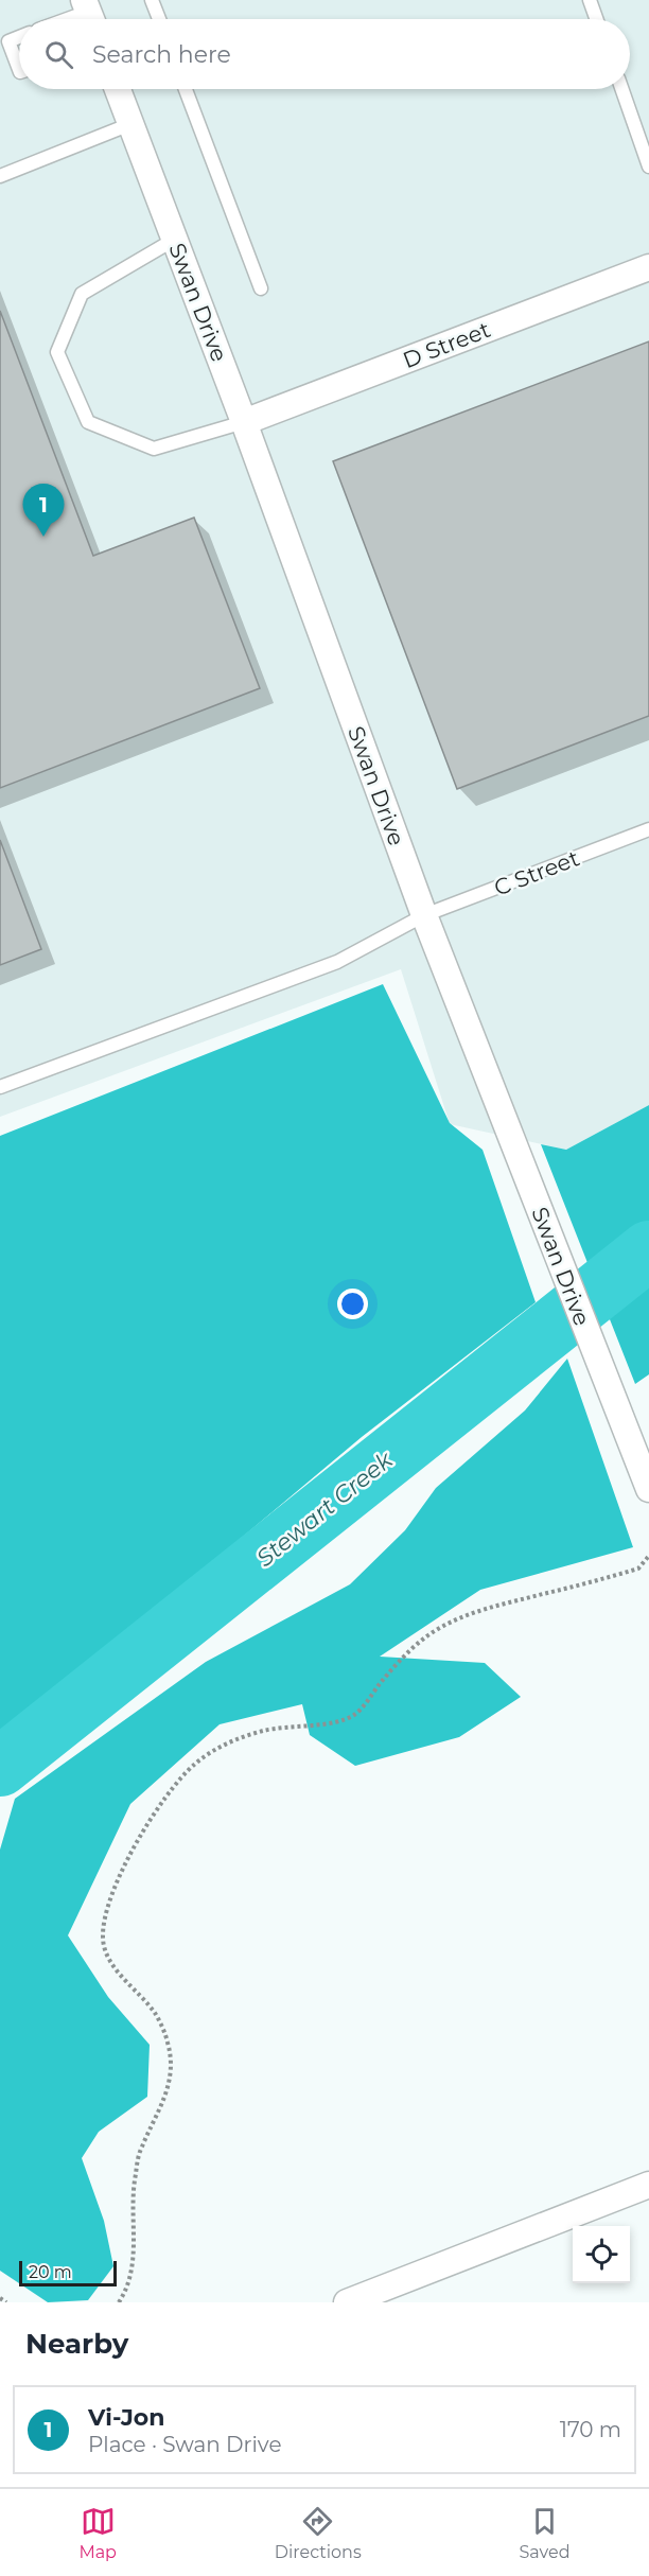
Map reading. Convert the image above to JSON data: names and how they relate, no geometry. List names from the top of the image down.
{
  "streets": {
    "street": ["Swan Drive", "D Street"],
    "lane": ["C Street"]
  },
  "crossings": [
    ["Swan Drive", "D Street"],
    ["Swan Drive", "C Street"]
  ],
  "water": ["Stewart Creek"],
  "scale_bar": "20 m",
  "page": {
    "search": "Search here",
    "pins": "1",
    "scale": "20 m",
    "heading": "Nearby",
    "list": [
      {
        "mark": "1",
        "name": "Vi-Jon",
        "note": "Place · Swan Drive",
        "value": "170 m"
      }
    ],
    "nav": ["Map", "Directions", "Saved"]
  }
}
